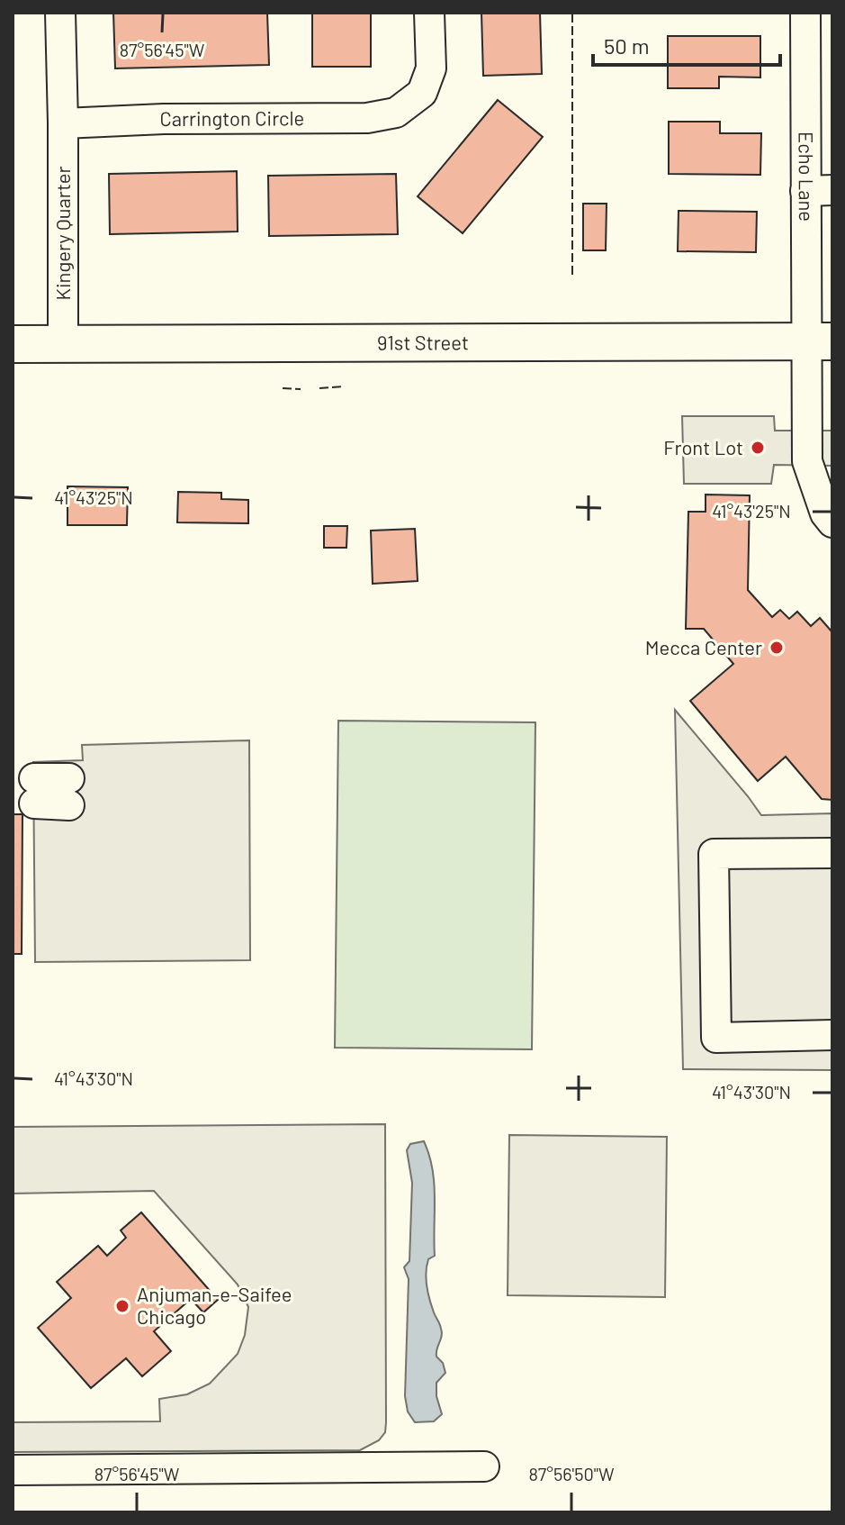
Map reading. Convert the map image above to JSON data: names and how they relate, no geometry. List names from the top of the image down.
{
  "streets": {
    "main road": ["91st Street"],
    "street": ["Carrington Circle", "Echo Lane", "Kingery Quarter"]
  },
  "crossings": [
    ["Carrington Circle", "Kingery Quarter"],
    ["Echo Lane", "91st Street"],
    ["Kingery Quarter", "91st Street"]
  ],
  "places": ["Front Lot", "Mecca Center", "Anjuman-e-Saifee Chicago"],
  "scale_bar": "50 m",
  "coordinates": [
    "87°56'45\"W",
    "41°43'25\"N",
    "41°43'30\"N",
    "87°56'50\"W"
  ]
}
